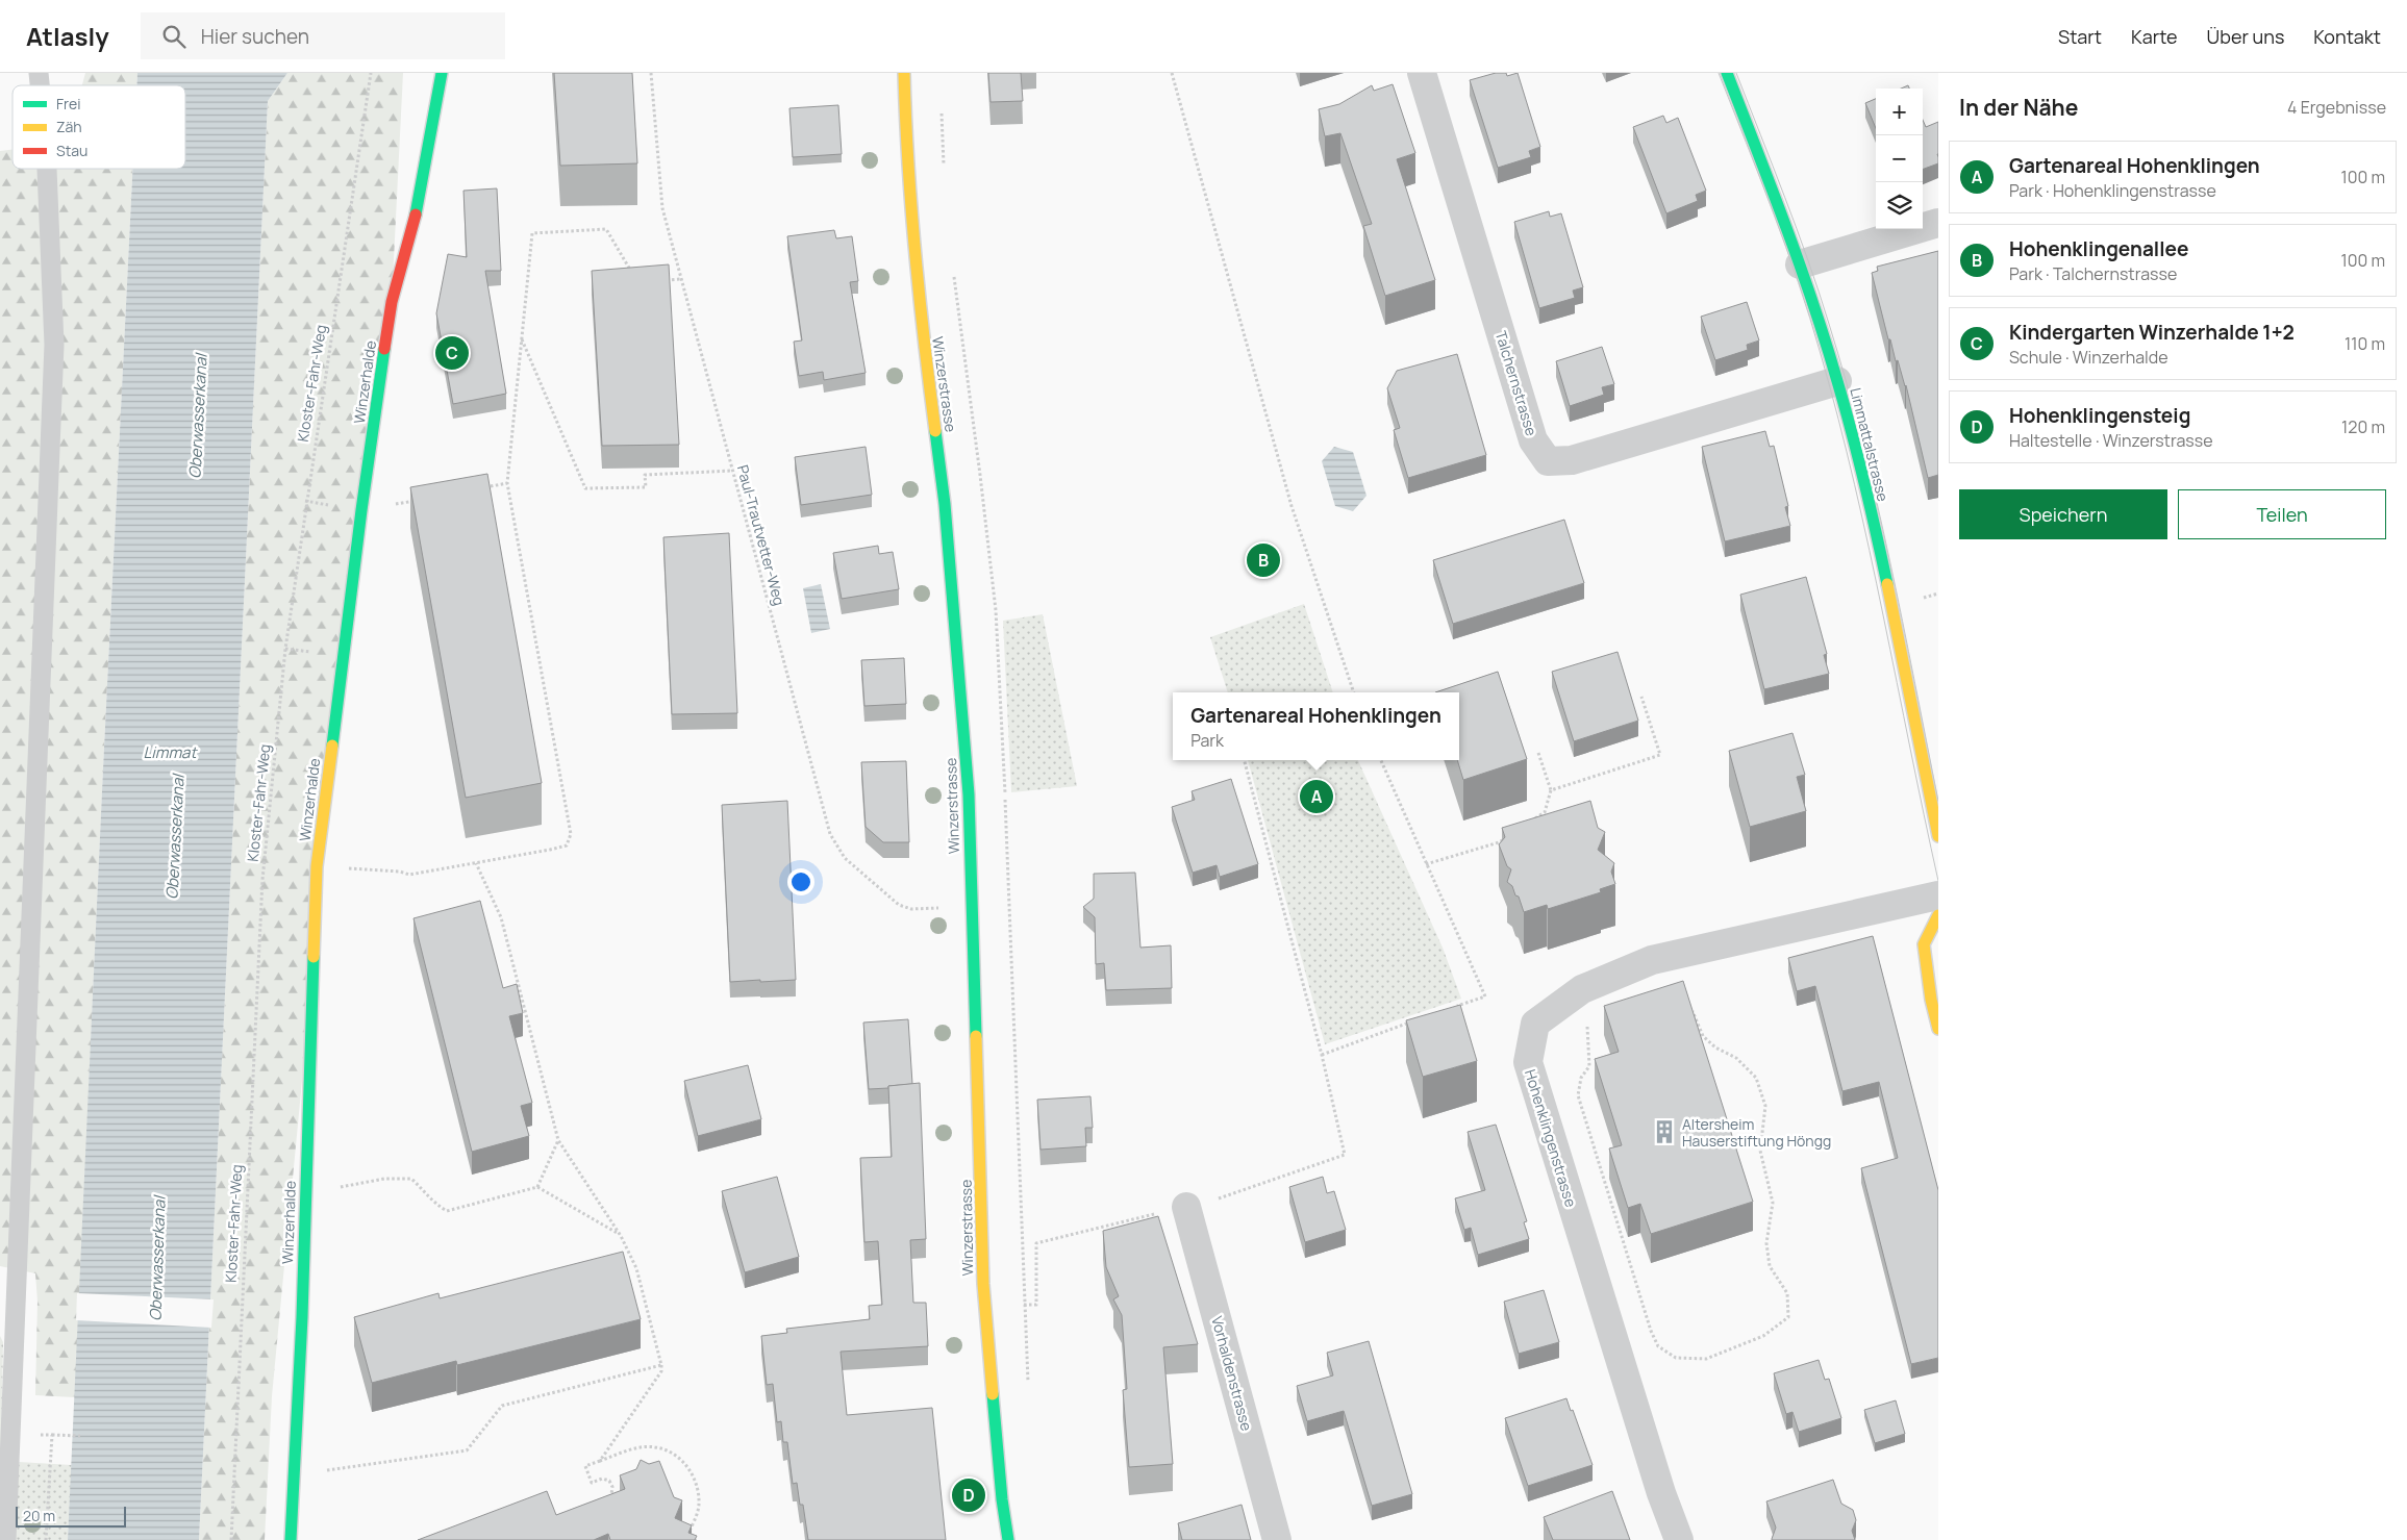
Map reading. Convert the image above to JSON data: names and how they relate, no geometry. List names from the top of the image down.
{
  "streets": {
    "street": [
      "Winzerhalde",
      "Talchernstrasse",
      "Winzerstrasse",
      "Limmattalstrasse",
      "Hohenklingenstrasse",
      "Vorhaldenstrasse"
    ],
    "path": ["Kloster-Fahr-Weg", "Paul-Trautvetter-Weg"]
  },
  "crossings": [
    ["Talchernstrasse", "Limmattalstrasse"],
    ["Winzerstrasse", "Paul-Trautvetter-Weg"]
  ],
  "water": ["Oberwasserkanal", "Limmat"],
  "places": {
    "building": ["Altersheim Hauserstiftung Höngg"]
  },
  "legend": ["Frei", "Zäh", "Stau"],
  "scale_bar": "20 m",
  "page": {
    "header": "Atlasly",
    "search": "Hier suchen",
    "nav": [
      "Start",
      "Karte",
      "Über uns",
      "Kontakt"
    ],
    "heading": ["In der Nähe", "4 Ergebnisse"],
    "map_buttons": ["+", "−"],
    "list": [
      {
        "mark": "A",
        "name": "Gartenareal Hohenklingen",
        "note": "Park · Hohenklingenstrasse",
        "value": "100 m"
      },
      {
        "mark": "B",
        "name": "Hohenklingenallee",
        "note": "Park · Talchernstrasse",
        "value": "100 m"
      },
      {
        "mark": "C",
        "name": "Kindergarten Winzerhalde 1+2",
        "note": "Schule · Winzerhalde",
        "value": "110 m"
      },
      {
        "mark": "D",
        "name": "Hohenklingensteig",
        "note": "Haltestelle · Winzerstrasse",
        "value": "120 m"
      }
    ],
    "pins": [
      "C",
      "B",
      "A",
      "D"
    ],
    "buttons": ["Speichern", "Teilen"],
    "popup": ["Gartenareal Hohenklingen", "Park"],
    "scale": "20 m"
  }
}
